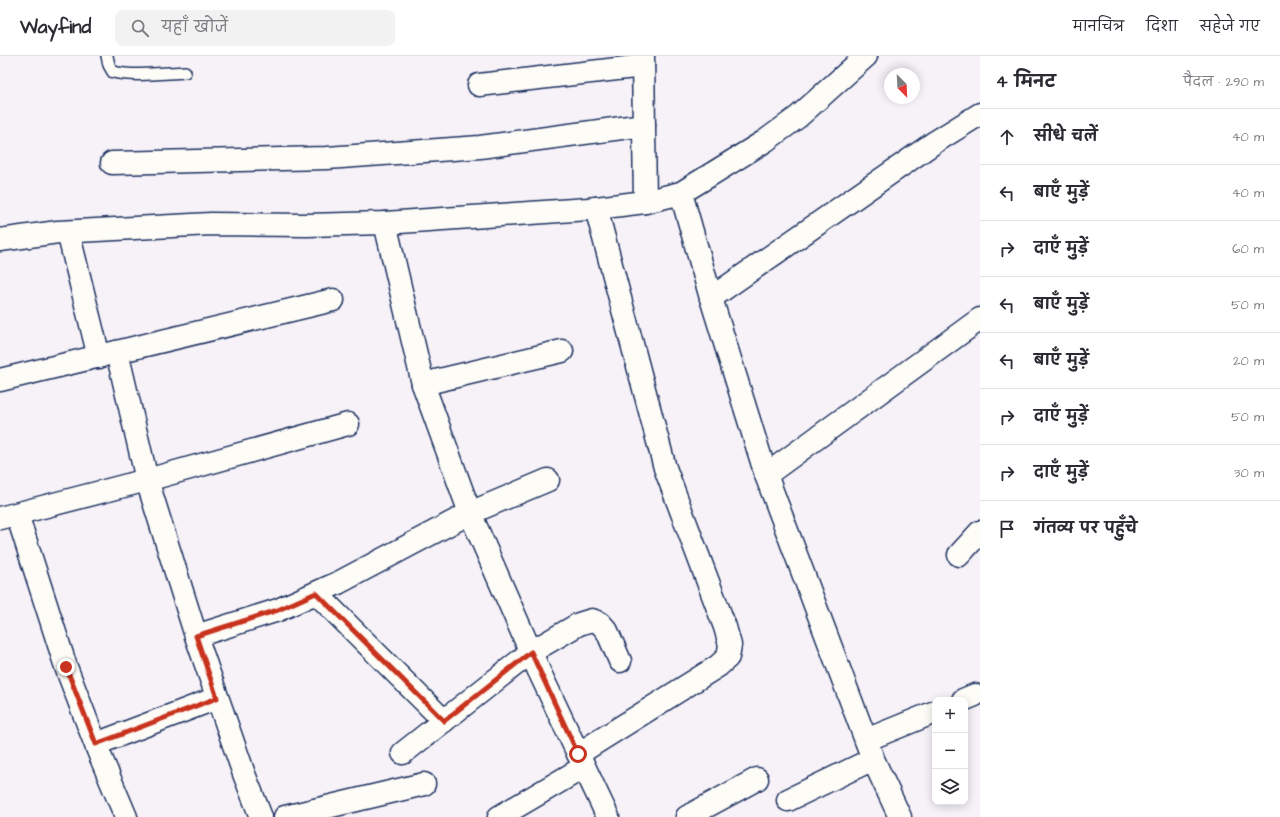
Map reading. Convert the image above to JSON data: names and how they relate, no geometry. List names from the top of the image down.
{
  "north": "bottom right",
  "page": {
    "header": "Wayfind",
    "search": "यहाँ खोजें",
    "nav": ["मानचित्र", "दिशा", "सहेजे गए"],
    "heading": ["4 मिनट", "पैदल · 290 m"],
    "list": [
      ["सीधे चलें", "40 m"],
      ["बाएँ मुड़ें", "40 m"],
      ["दाएँ मुड़ें", "60 m"],
      ["बाएँ मुड़ें", "50 m"],
      ["बाएँ मुड़ें", "20 m"],
      ["दाएँ मुड़ें", "50 m"],
      ["दाएँ मुड़ें", "30 m"],
      "गंतव्य पर पहुँचे"
    ],
    "map_buttons": ["+", "−"]
  }
}
